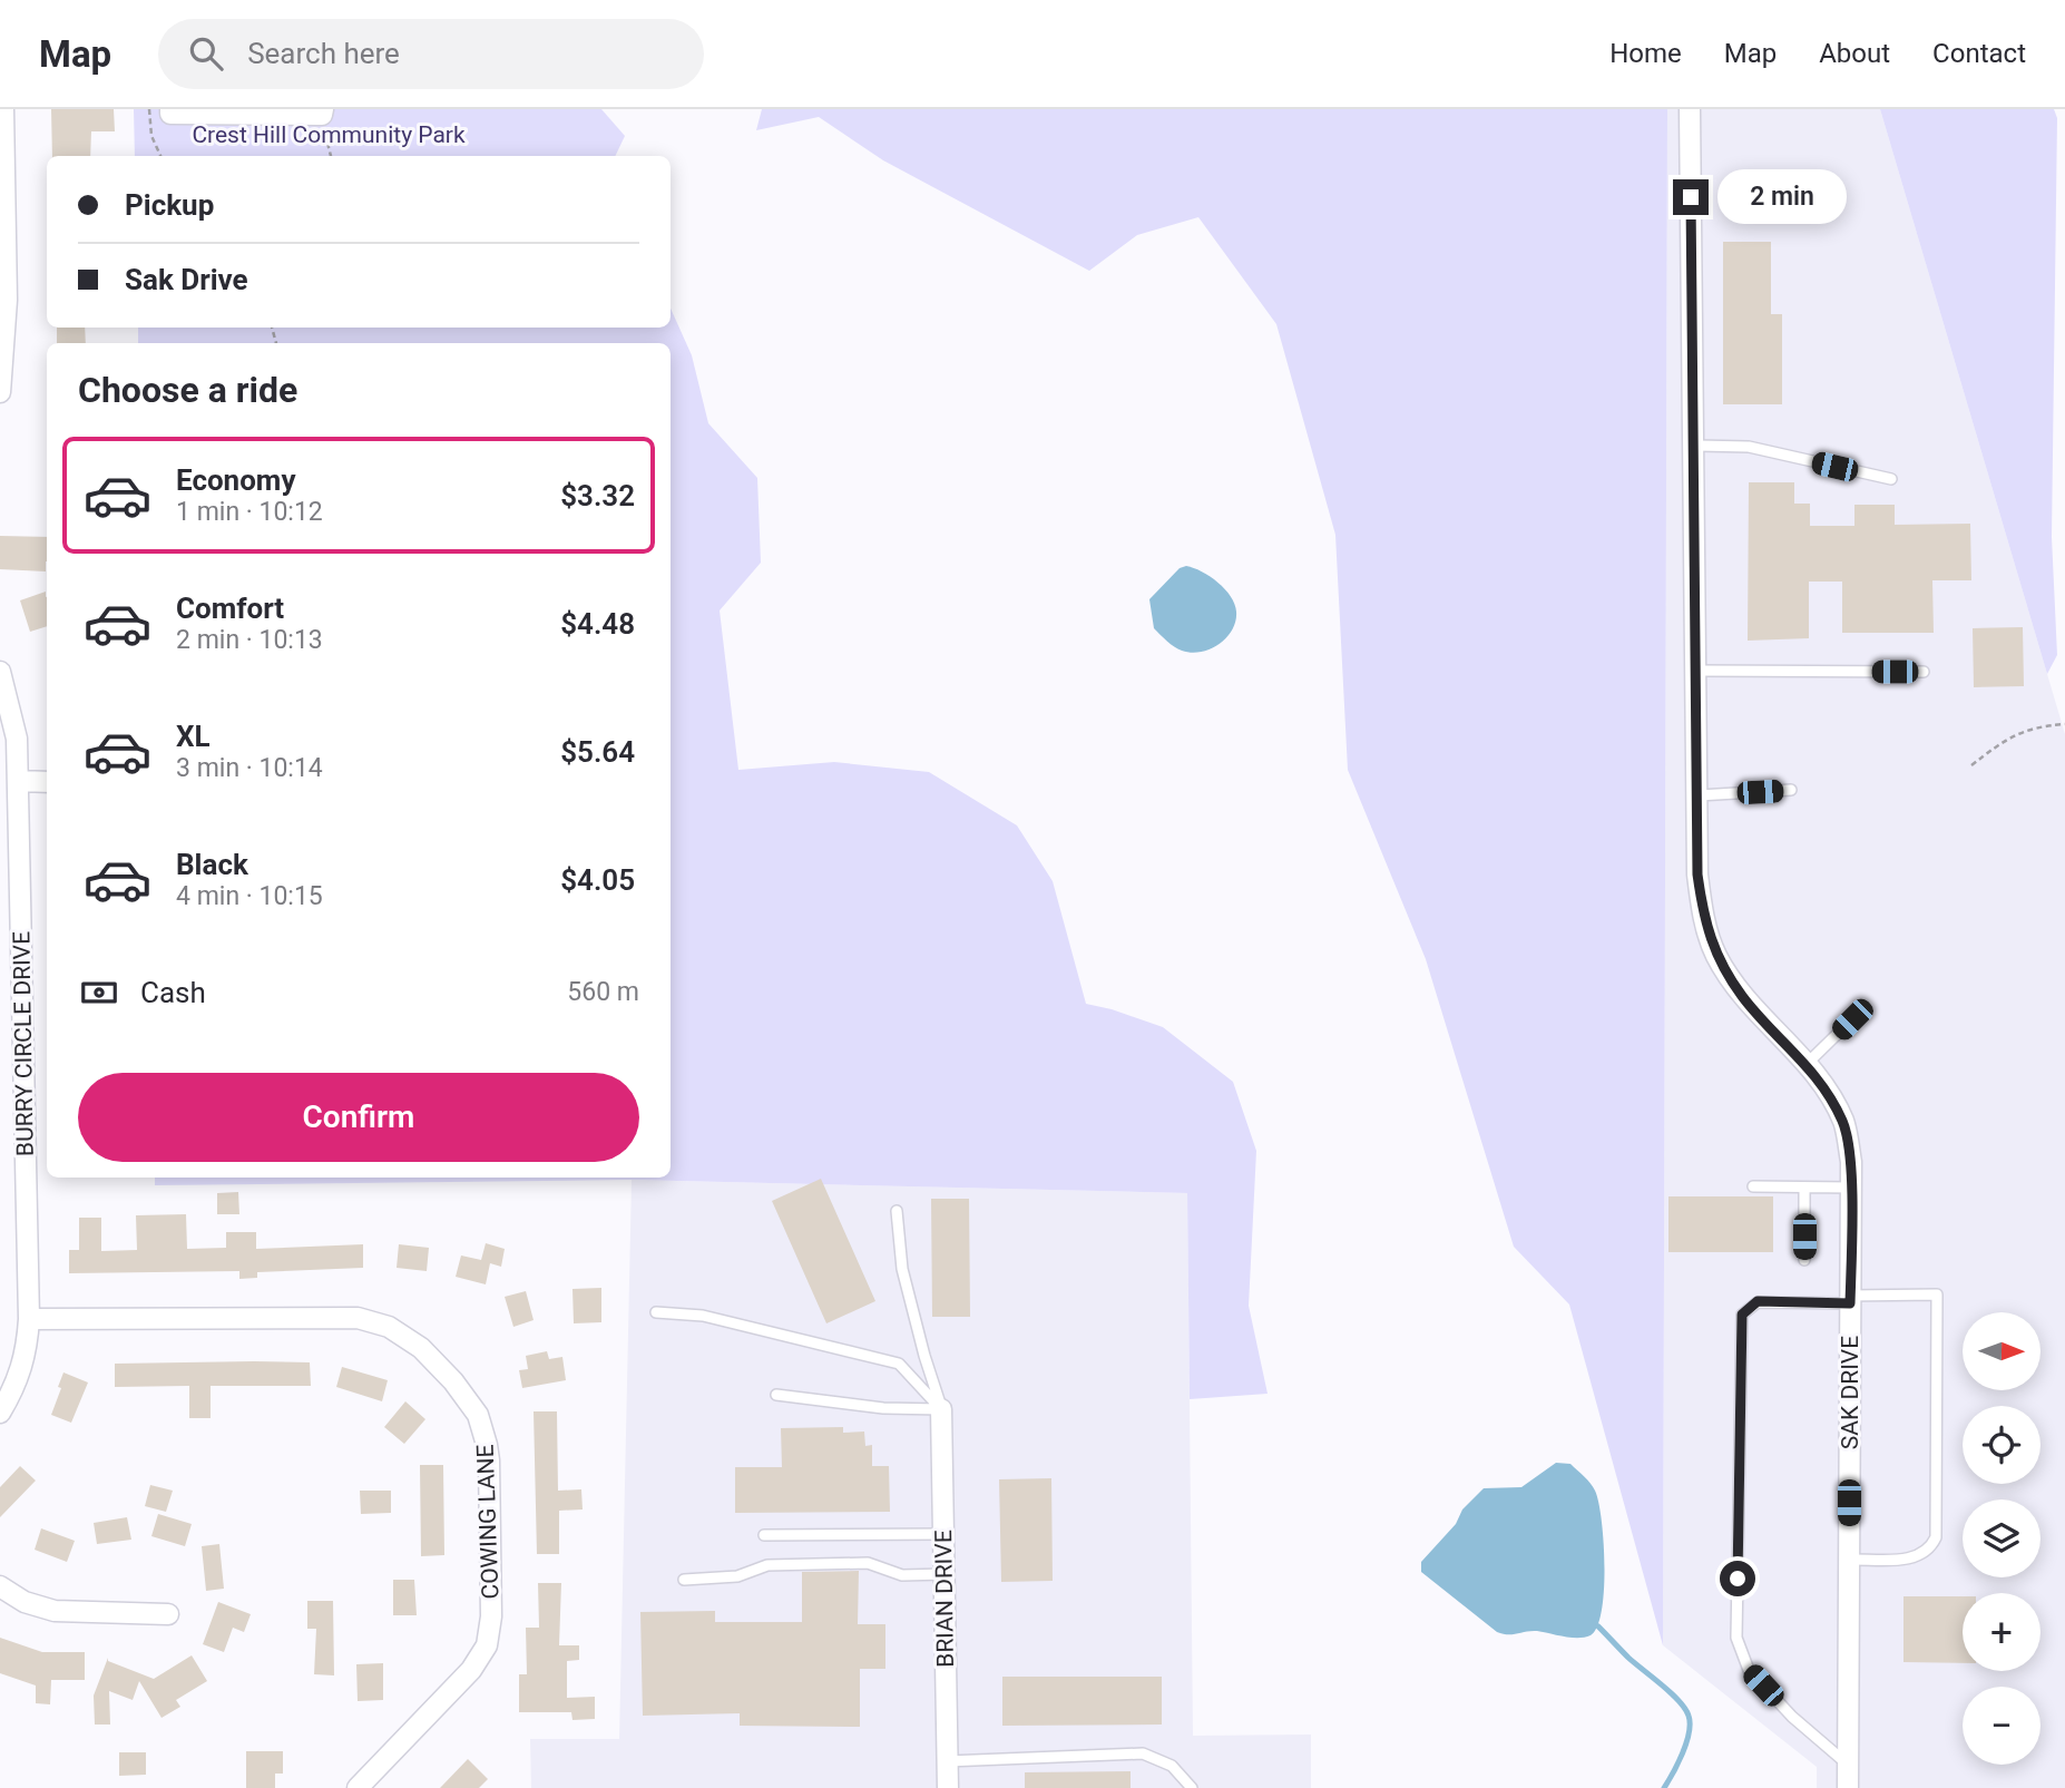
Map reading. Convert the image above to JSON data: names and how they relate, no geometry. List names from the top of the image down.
{
  "streets": {
    "street": [
      "BURRY CIRCLE DRIVE",
      "SAK DRIVE",
      "COWING LANE",
      "BRIAN DRIVE"
    ]
  },
  "crossings": [
    ["BURRY CIRCLE DRIVE", "COWING LANE"]
  ],
  "parks": ["Crest Hill Community Park"],
  "north": "right",
  "page": {
    "header": "Map",
    "search": "Search here",
    "nav": [
      "Home",
      "Map",
      "About",
      "Contact"
    ],
    "banner": ["Pickup", "Sak Drive"],
    "bubble": "2 min",
    "heading": "Choose a ride",
    "list": [
      {
        "name": "Economy",
        "note": "1 min · 10:12",
        "value": "$3.32"
      },
      {
        "name": "Comfort",
        "note": "2 min · 10:13",
        "value": "$4.48"
      },
      {
        "name": "XL",
        "note": "3 min · 10:14",
        "value": "$5.64"
      },
      {
        "name": "Black",
        "note": "4 min · 10:15",
        "value": "$4.05"
      }
    ],
    "pay": ["Cash", "560 m"],
    "buttons": "Confirm",
    "map_buttons": ["+", "−"]
  }
}
